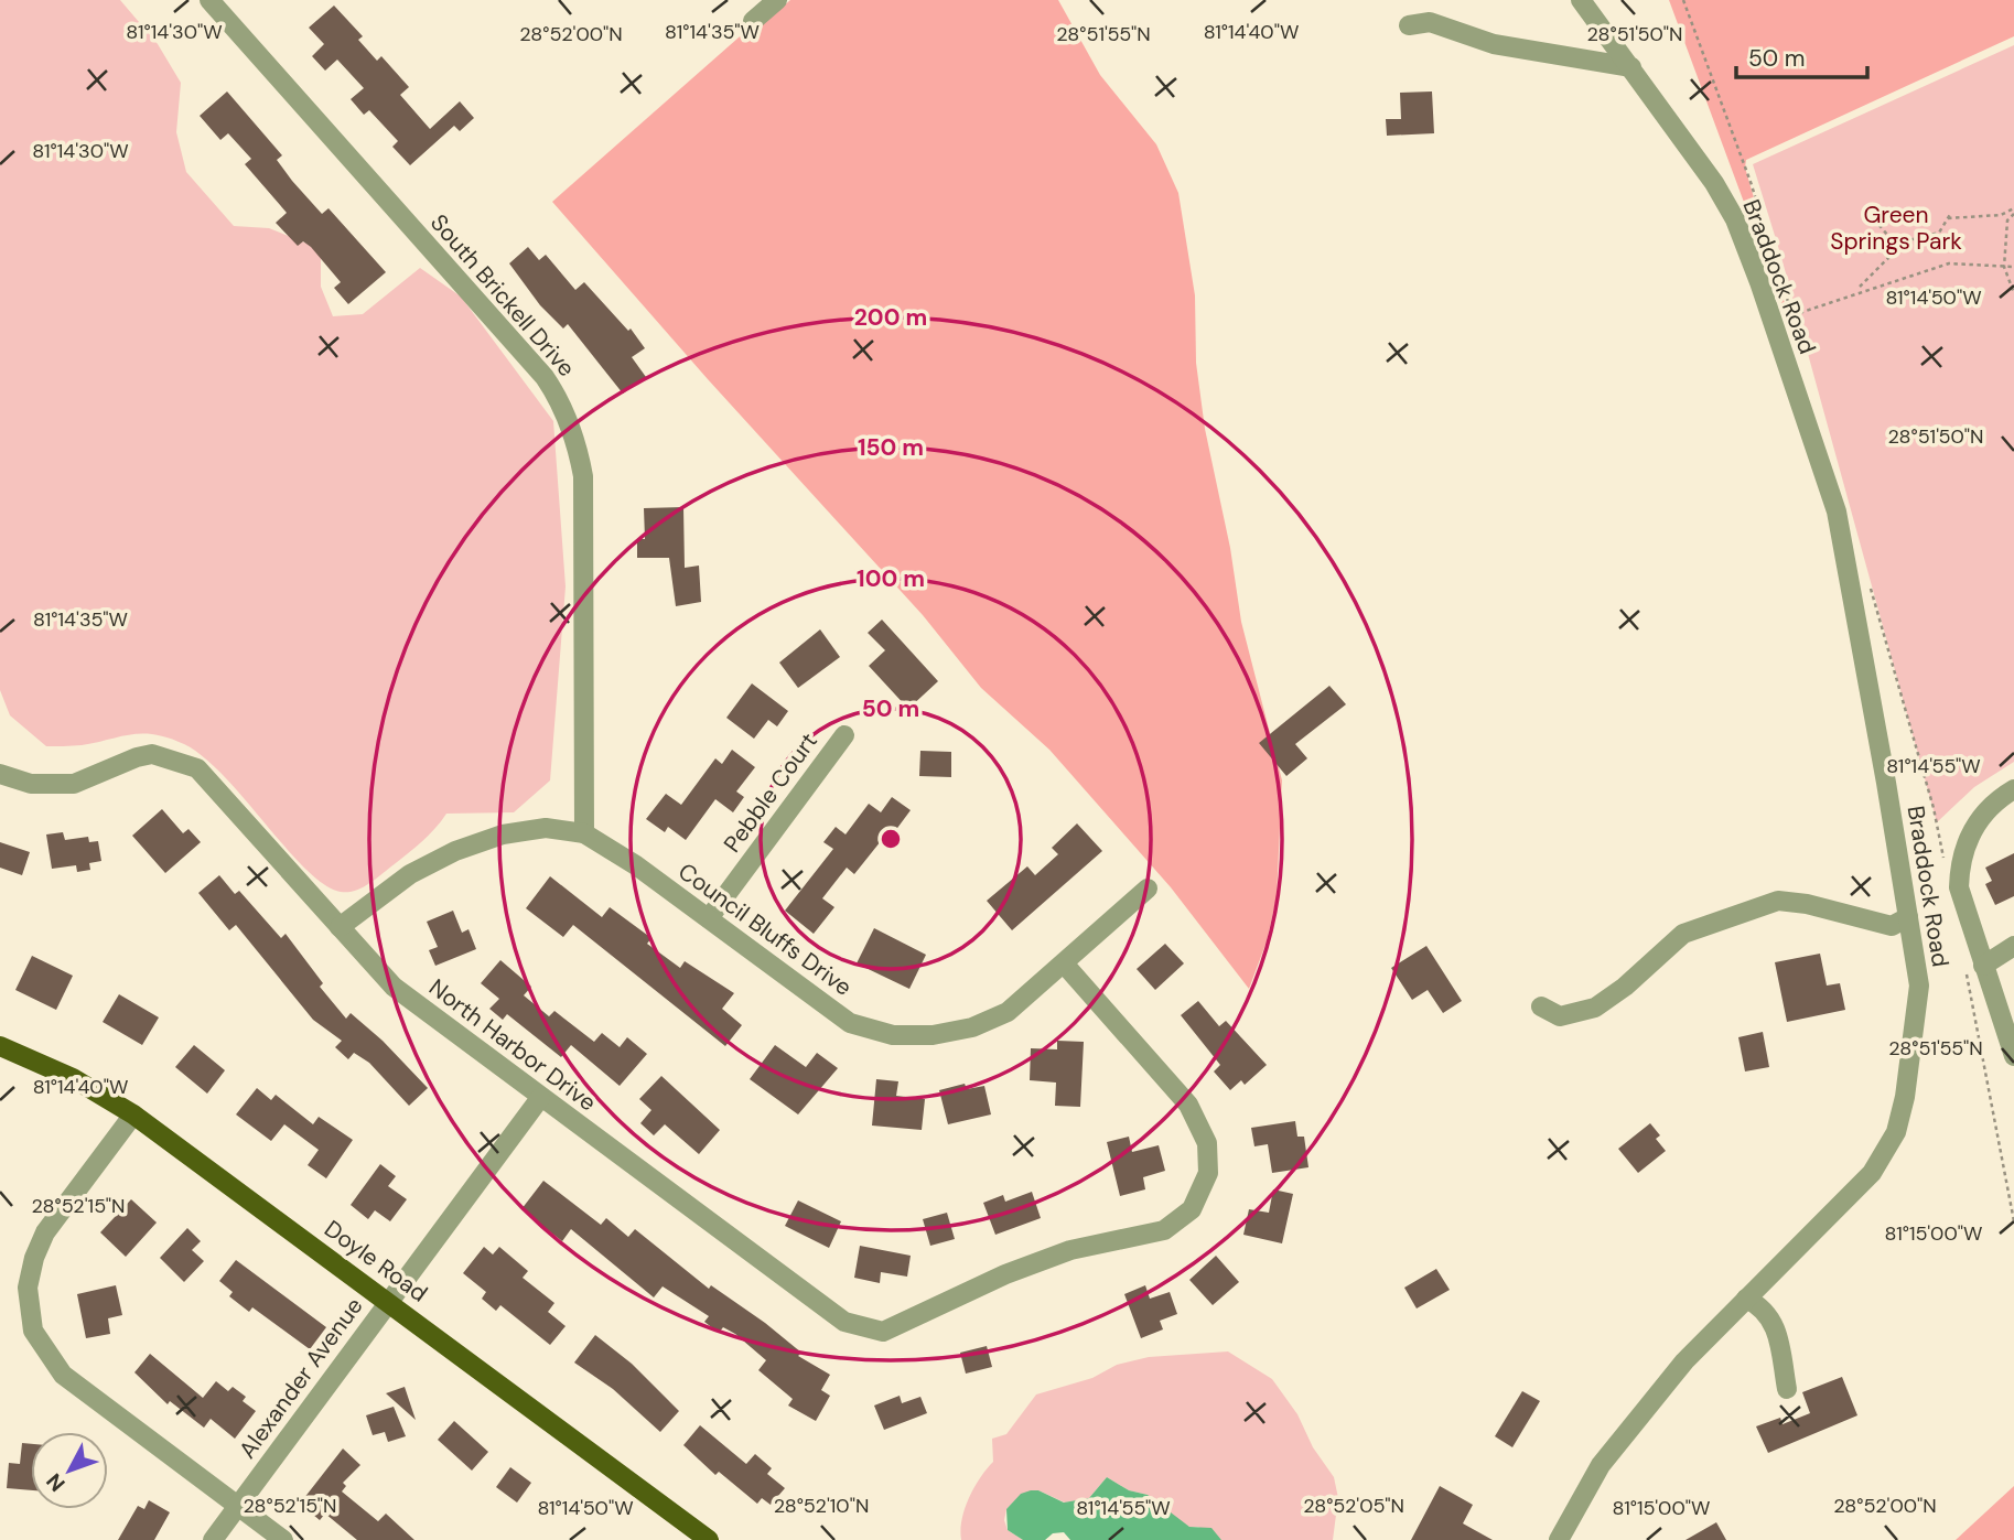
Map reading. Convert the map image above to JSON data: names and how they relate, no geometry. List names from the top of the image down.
{
  "streets": {
    "main road": ["Doyle Road"],
    "street": [
      "Braddock Road",
      "South Brickell Drive",
      "Pebble Court",
      "Council Bluffs Drive",
      "North Harbor Drive",
      "Alexander Avenue"
    ]
  },
  "crossings": [
    ["South Brickell Drive", "Council Bluffs Drive"],
    ["Pebble Court", "Council Bluffs Drive"],
    ["Council Bluffs Drive", "North Harbor Drive"],
    ["North Harbor Drive", "Alexander Avenue"],
    ["Doyle Road", "Alexander Avenue"]
  ],
  "parks": ["Green Springs Park"],
  "scale_bar": "50 m",
  "north": "bottom left",
  "coordinates": [
    "81°14'30\"W",
    "81°14'35\"W",
    "81°14'40\"W",
    "28°51'55\"N",
    "28°52'00\"N",
    "28°51'50\"N",
    "81°14'50\"W",
    "81°14'55\"W",
    "28°52'15\"N",
    "81°15'00\"W",
    "28°52'10\"N",
    "28°52'05\"N"
  ],
  "rings": [
    "200 m",
    "150 m",
    "100 m",
    "50 m"
  ]
}
